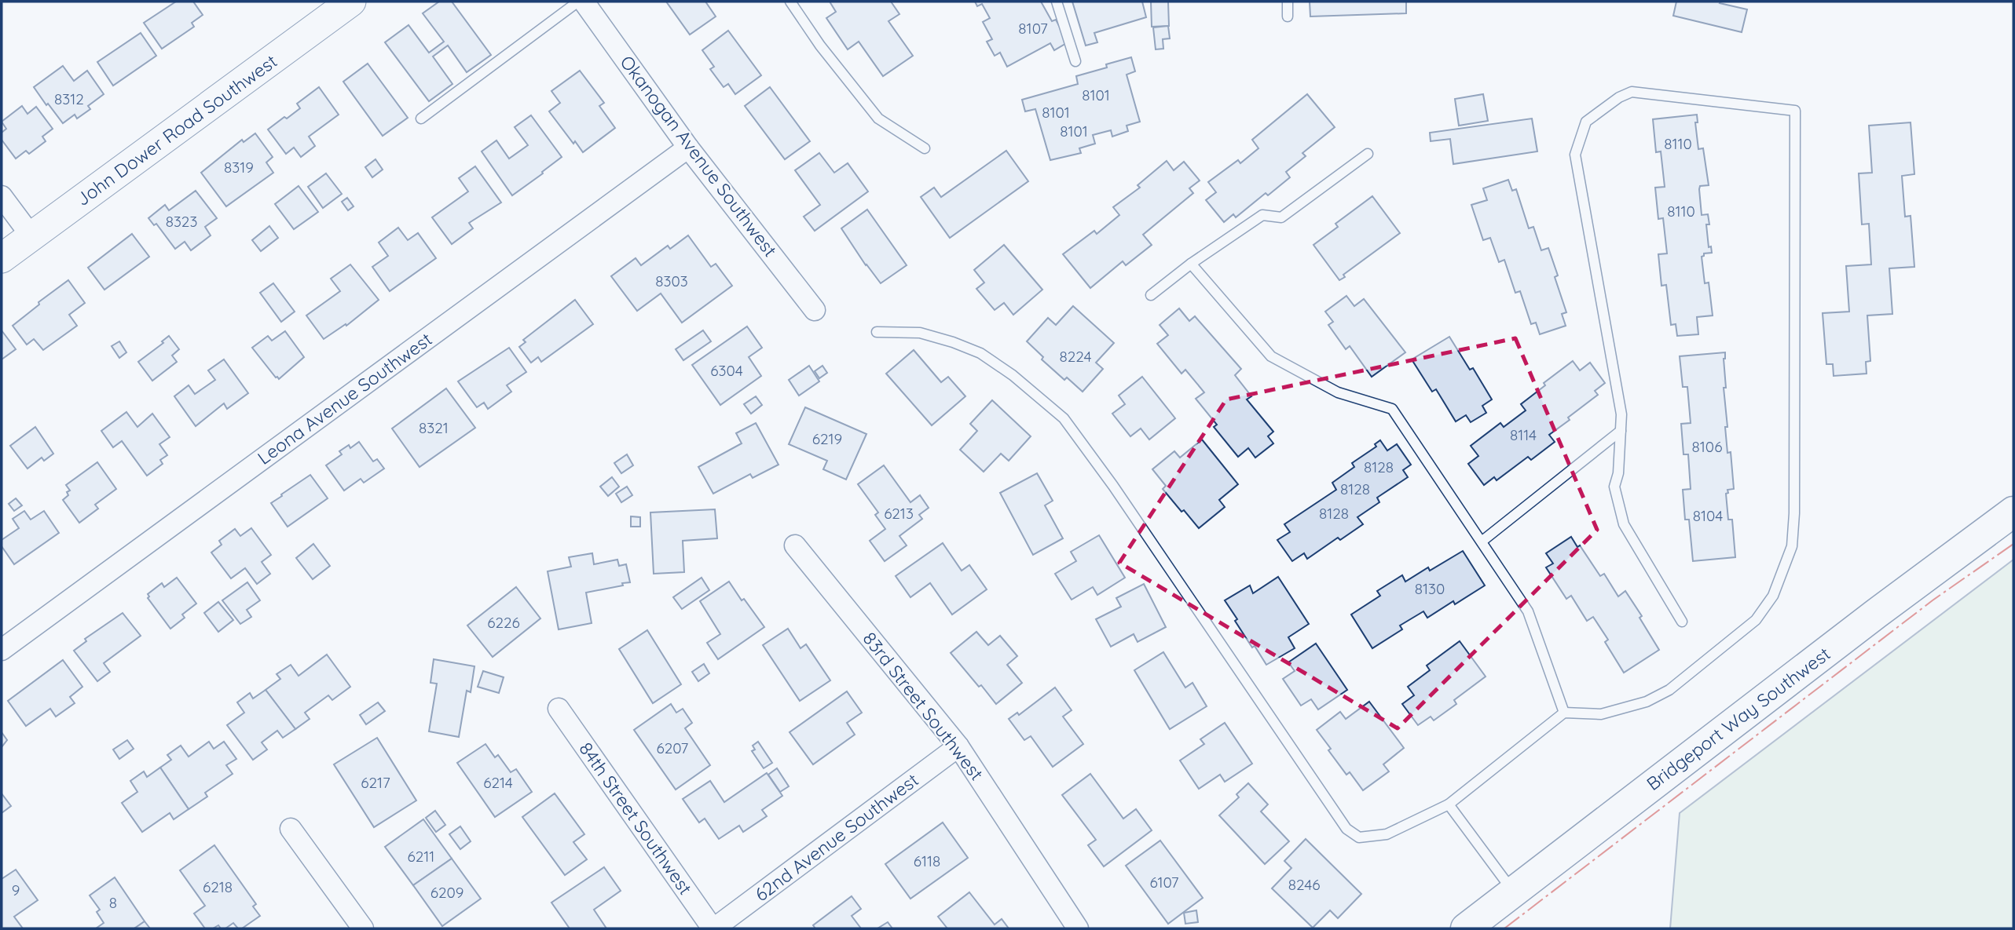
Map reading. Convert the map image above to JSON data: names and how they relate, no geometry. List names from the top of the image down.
{
  "streets": {
    "main road": ["Bridgeport Way Southwest"],
    "street": [
      "John Dower Road Southwest",
      "Okanogan Avenue Southwest",
      "Leona Avenue Southwest",
      "83rd Street Southwest",
      "84th Street Southwest",
      "62nd Avenue Southwest"
    ]
  },
  "crossings": [
    ["Okanogan Avenue Southwest", "Leona Avenue Southwest"],
    ["83rd Street Southwest", "62nd Avenue Southwest"],
    ["84th Street Southwest", "62nd Avenue Southwest"]
  ],
  "house_numbers": [
    "8107",
    "8101",
    "8312",
    "8101",
    "8101",
    "8110",
    "8319",
    "8110",
    "8323",
    "8303",
    "8224",
    "6304",
    "8321",
    "8114",
    "6219",
    "8106",
    "8128",
    "8128",
    "6213",
    "8128",
    "8104",
    "8130",
    "6226",
    "6207",
    "6217",
    "6214",
    "6211",
    "6118",
    "6107",
    "8246",
    "6218",
    "9",
    "6209",
    "8"
  ]
}
